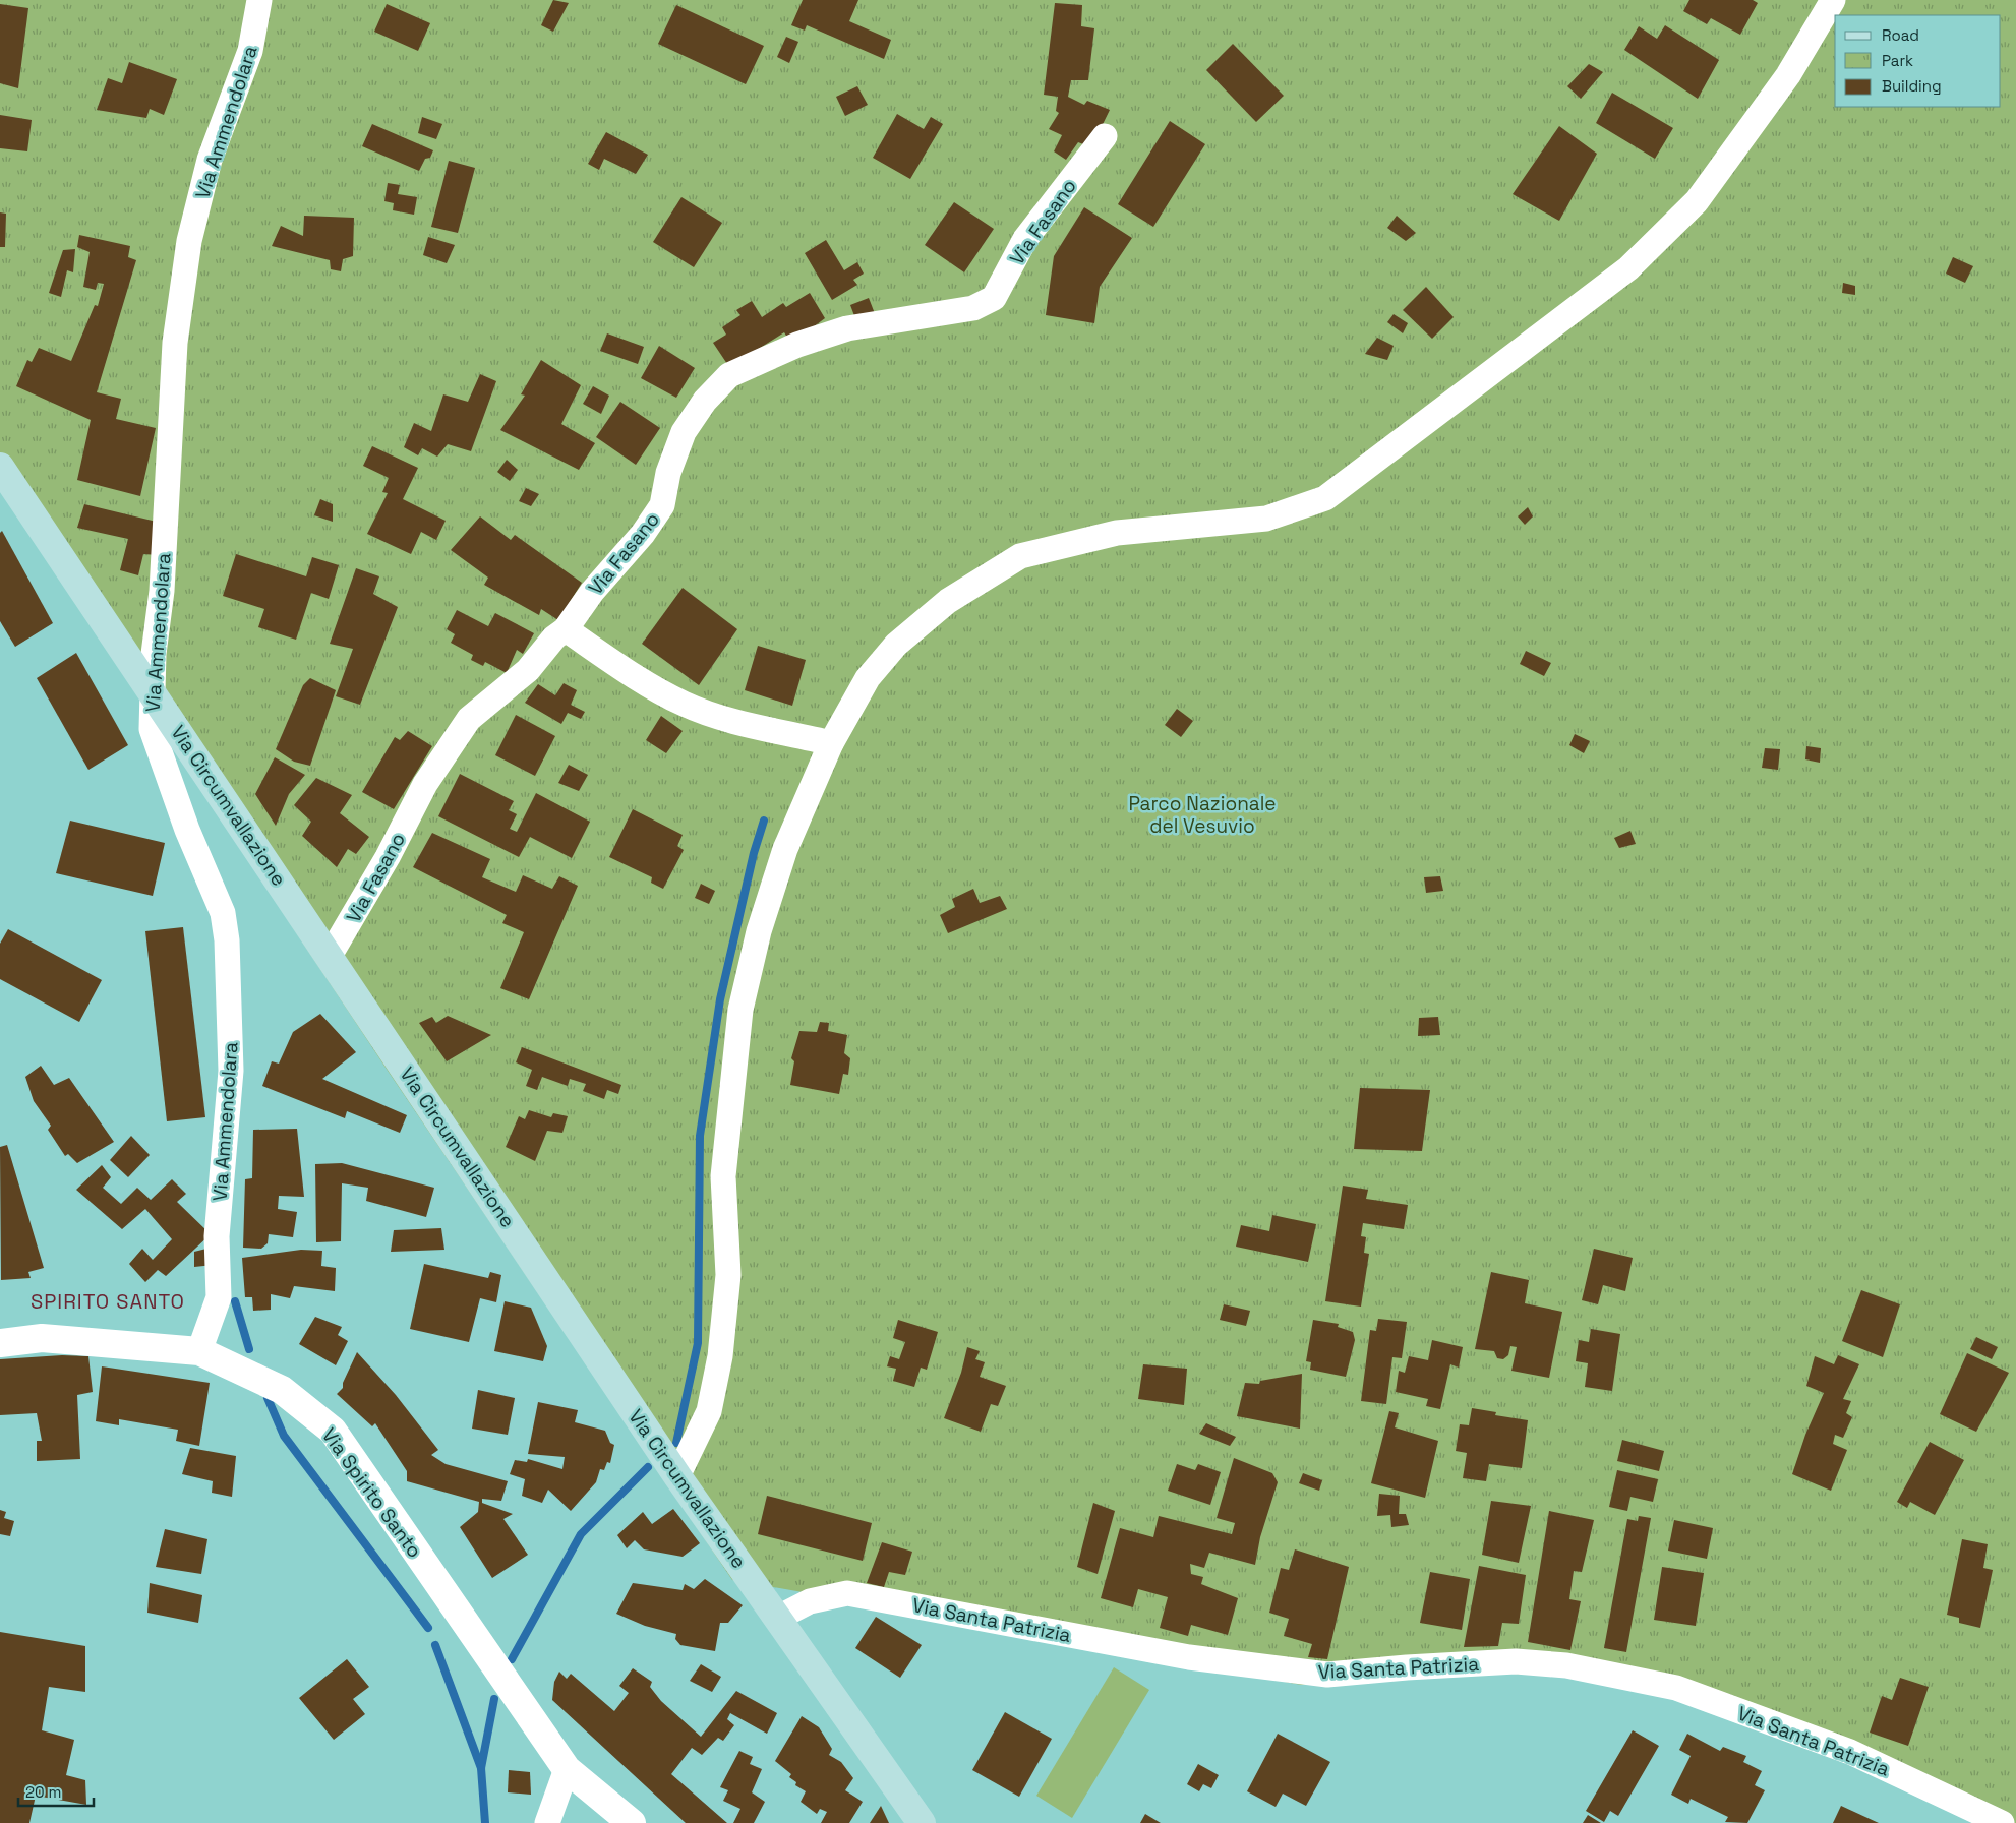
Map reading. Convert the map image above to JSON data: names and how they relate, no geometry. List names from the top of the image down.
{
  "streets": {
    "main road": ["Via Circumvallazione"],
    "street": [
      "Via Ammendolara",
      "Via Fasano",
      "Via Spirito Santo",
      "Via Santa Patrizia"
    ]
  },
  "crossings": [
    ["Via Ammendolara", "Via Spirito Santo"],
    ["Via Fasano", "Via Circumvallazione"],
    ["Via Circumvallazione", "Via Santa Patrizia"]
  ],
  "districts": ["SPIRITO SANTO"],
  "parks": ["Parco Nazionale del Vesuvio"],
  "legend": ["Road", "Park", "Building"],
  "scale_bar": "20 m"
}
